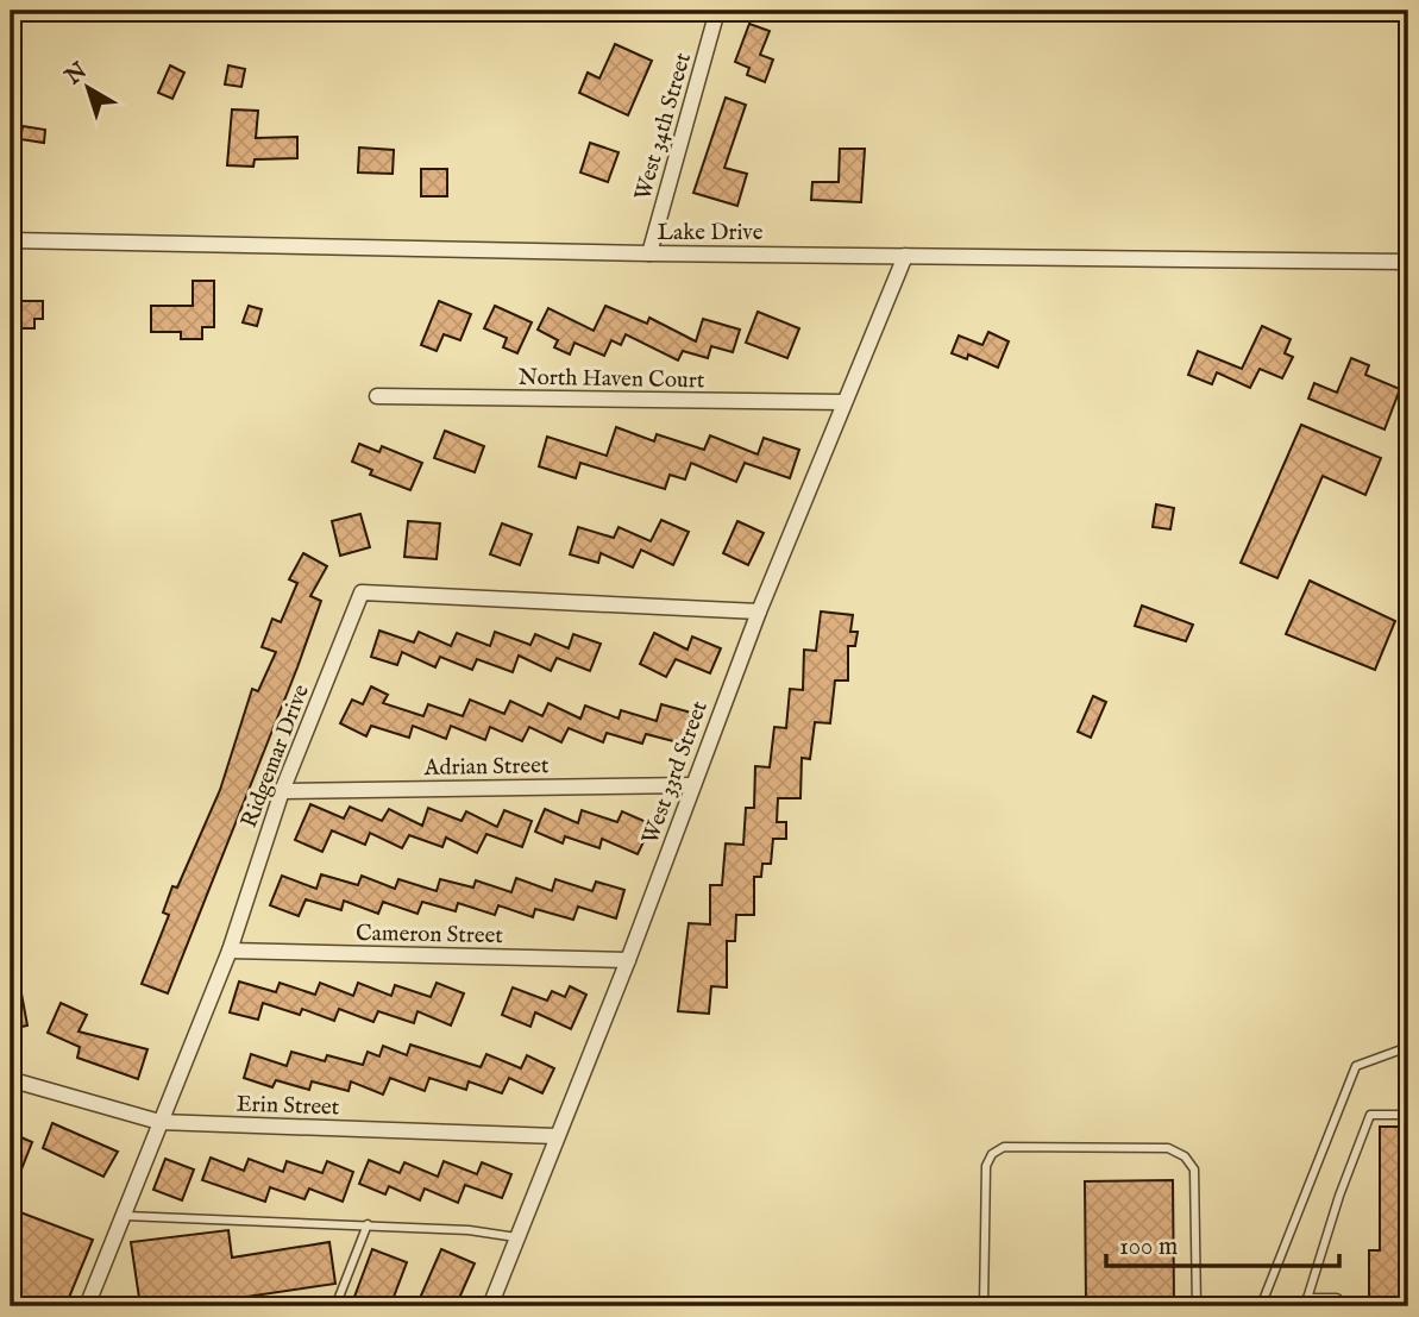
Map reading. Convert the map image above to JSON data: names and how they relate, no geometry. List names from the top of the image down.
{
  "streets": {
    "street": [
      "West 34th Street",
      "Lake Drive",
      "North Haven Court",
      "Ridgemar Drive",
      "Adrian Street",
      "West 33rd Street",
      "Cameron Street",
      "Erin Street"
    ]
  },
  "crossings": [
    ["West 34th Street", "Lake Drive"],
    ["Lake Drive", "West 33rd Street"],
    ["North Haven Court", "West 33rd Street"],
    ["Ridgemar Drive", "Adrian Street"],
    ["Ridgemar Drive", "West 33rd Street"],
    ["Ridgemar Drive", "Cameron Street"],
    ["Ridgemar Drive", "Erin Street"],
    ["Adrian Street", "West 33rd Street"],
    ["West 33rd Street", "Cameron Street"],
    ["West 33rd Street", "Erin Street"]
  ],
  "scale_bar": "100 m",
  "north": "top left"
}
